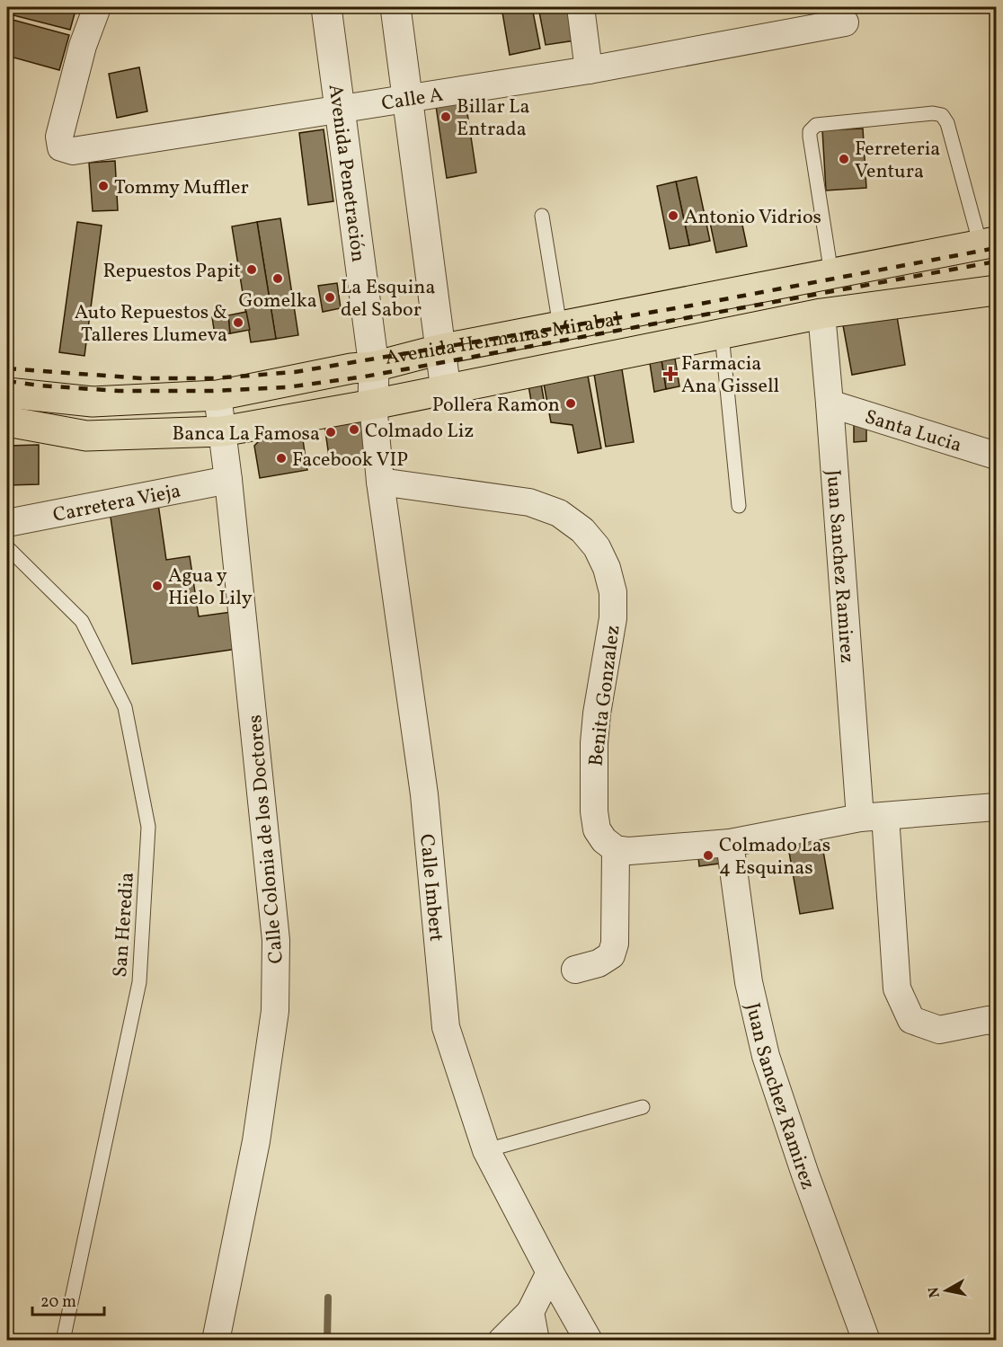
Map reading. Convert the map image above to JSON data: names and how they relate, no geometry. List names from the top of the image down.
{
  "streets": {
    "main road": ["Avenida Hermanas Mirabal"],
    "street": [
      "Calle A",
      "Avenida Penetración",
      "Santa Lucia",
      "Carretera Vieja",
      "Juan Sanchez Ramirez",
      "Benita Gonzalez",
      "Calle Colonia de los Doctores",
      "Calle Imbert"
    ],
    "lane": ["San Heredia"]
  },
  "crossings": [
    ["Calle A", "Avenida Penetración"],
    ["Avenida Penetración", "Avenida Hermanas Mirabal"],
    ["Avenida Penetración", "Calle Imbert"],
    ["Avenida Hermanas Mirabal", "Juan Sanchez Ramirez"],
    ["Avenida Hermanas Mirabal", "Calle Colonia de los Doctores"],
    ["Avenida Hermanas Mirabal", "Calle Imbert"],
    ["Santa Lucia", "Juan Sanchez Ramirez"],
    ["Carretera Vieja", "Calle Colonia de los Doctores"],
    ["Benita Gonzalez", "Calle Imbert"]
  ],
  "places": {
    "other": [
      "Billar La Entrada",
      "Ferreteria Ventura",
      "Tommy Muffler",
      "Antonio Vidrios",
      "Repuestos Papit",
      "Gomelka",
      "La Esquina del Sabor",
      "Auto Repuestos & Talleres Llumeva",
      "Pollera Ramon",
      "Colmado Liz",
      "Banca La Famosa",
      "Facebook VIP",
      "Agua y Hielo Lily",
      "Colmado Las 4 Esquinas"
    ],
    "health": ["Farmacia Ana Gissell"]
  },
  "scale_bar": "20 m",
  "north": "left"
}
